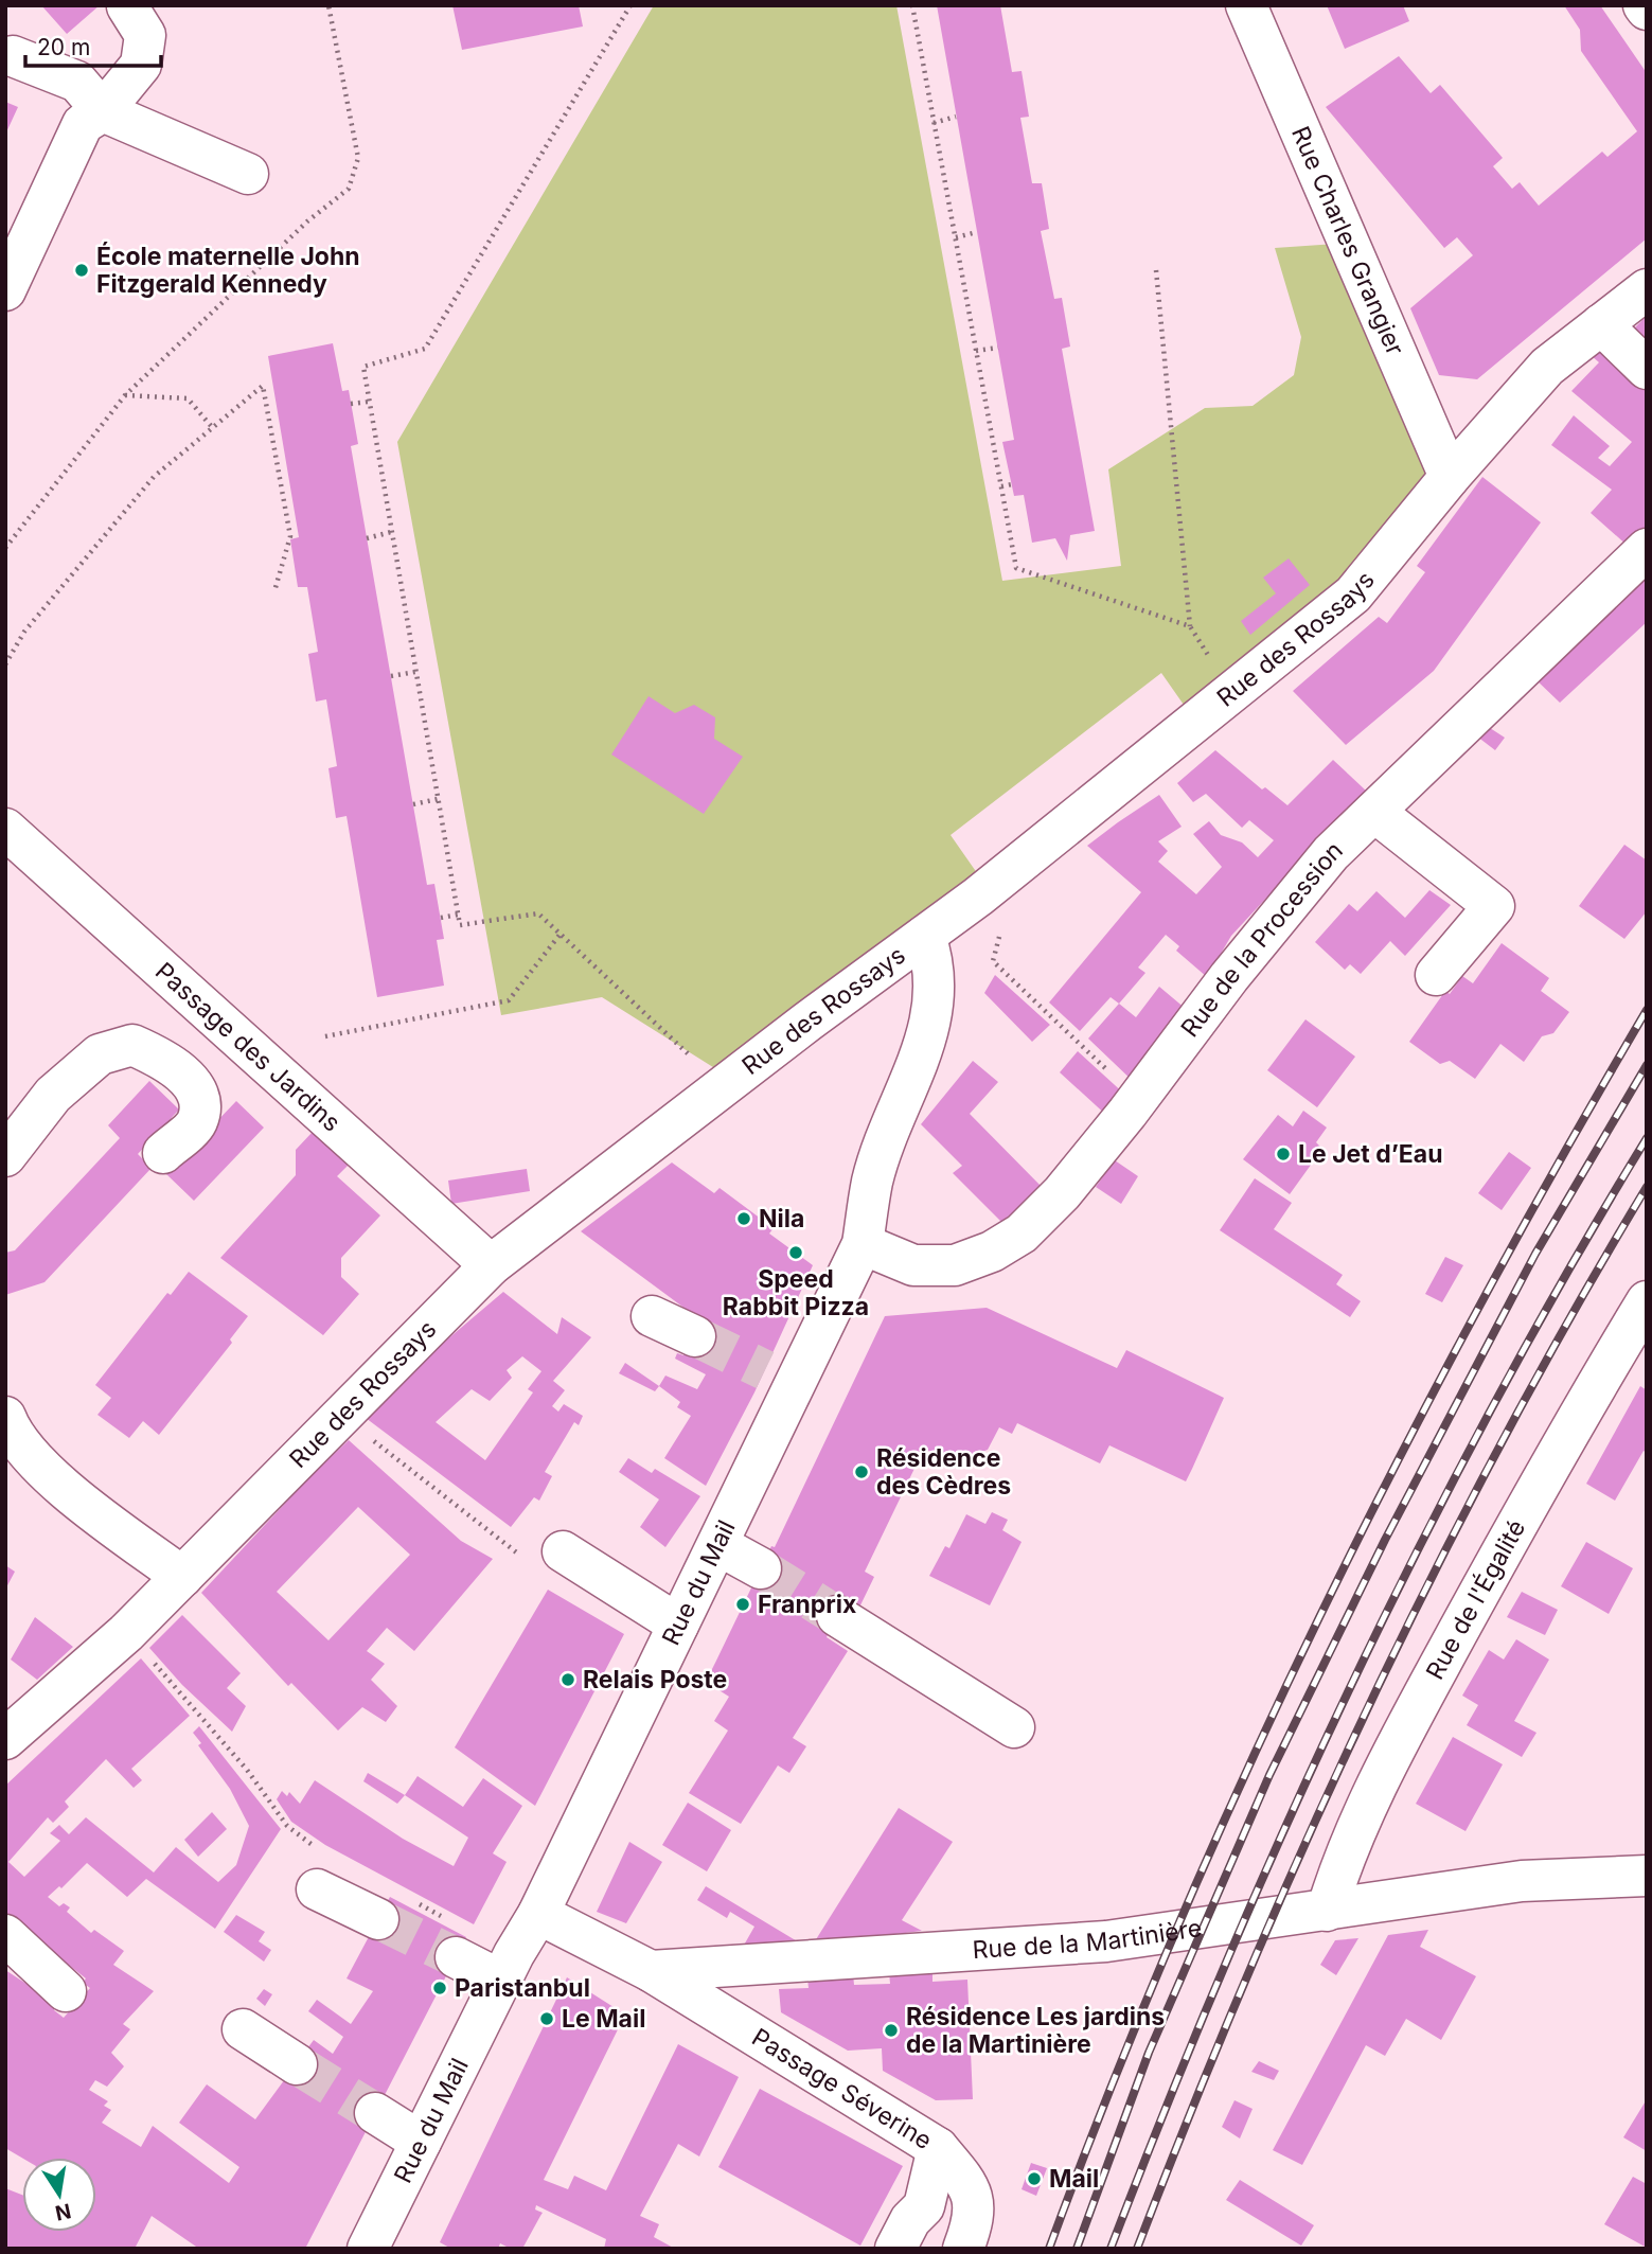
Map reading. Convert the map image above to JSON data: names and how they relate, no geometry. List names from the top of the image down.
{
  "streets": {
    "street": [
      "Rue Charles Grangier",
      "Rue des Rossays",
      "Rue de la Procession",
      "Passage des Jardins",
      "Rue du Mail",
      "Rue de l'Égalité",
      "Rue de la Martinière",
      "Passage Séverine"
    ]
  },
  "crossings": [
    ["Rue Charles Grangier", "Rue des Rossays"],
    ["Rue des Rossays", "Passage des Jardins"],
    ["Rue des Rossays", "Rue du Mail"],
    ["Rue de la Procession", "Rue du Mail"],
    ["Rue de l'Égalité", "Rue de la Martinière"],
    ["Rue de la Martinière", "Passage Séverine"]
  ],
  "places": [
    "École maternelle John Fitzgerald Kennedy",
    "Le Jet d’Eau",
    "Nila",
    "Speed Rabbit Pizza",
    "Résidence des Cèdres",
    "Franprix",
    "Relais Poste",
    "Paristanbul",
    "Le Mail",
    "Résidence Les jardins de la Martinière",
    "Mail"
  ],
  "scale_bar": "20 m",
  "north": "bottom"
}
